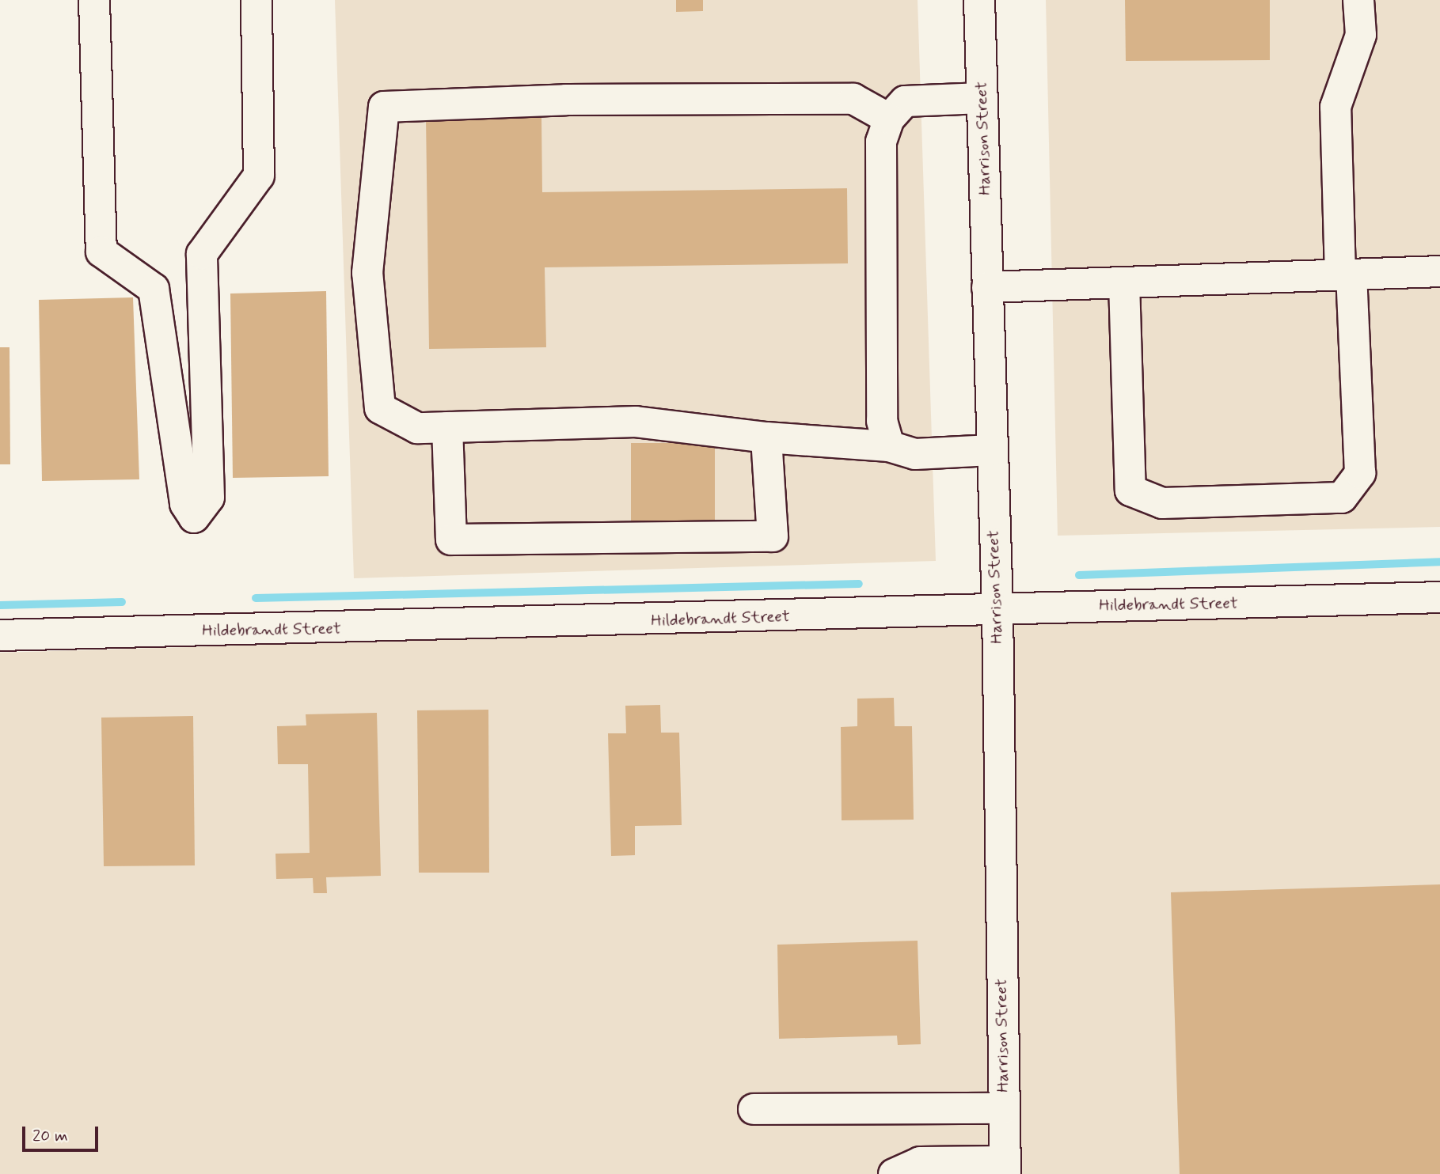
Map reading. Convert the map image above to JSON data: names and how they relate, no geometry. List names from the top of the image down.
{
  "streets": {
    "street": ["Harrison Street", "Hildebrandt Street"]
  },
  "crossings": [
    ["Harrison Street", "Hildebrandt Street"]
  ],
  "scale_bar": "20 m"
}
